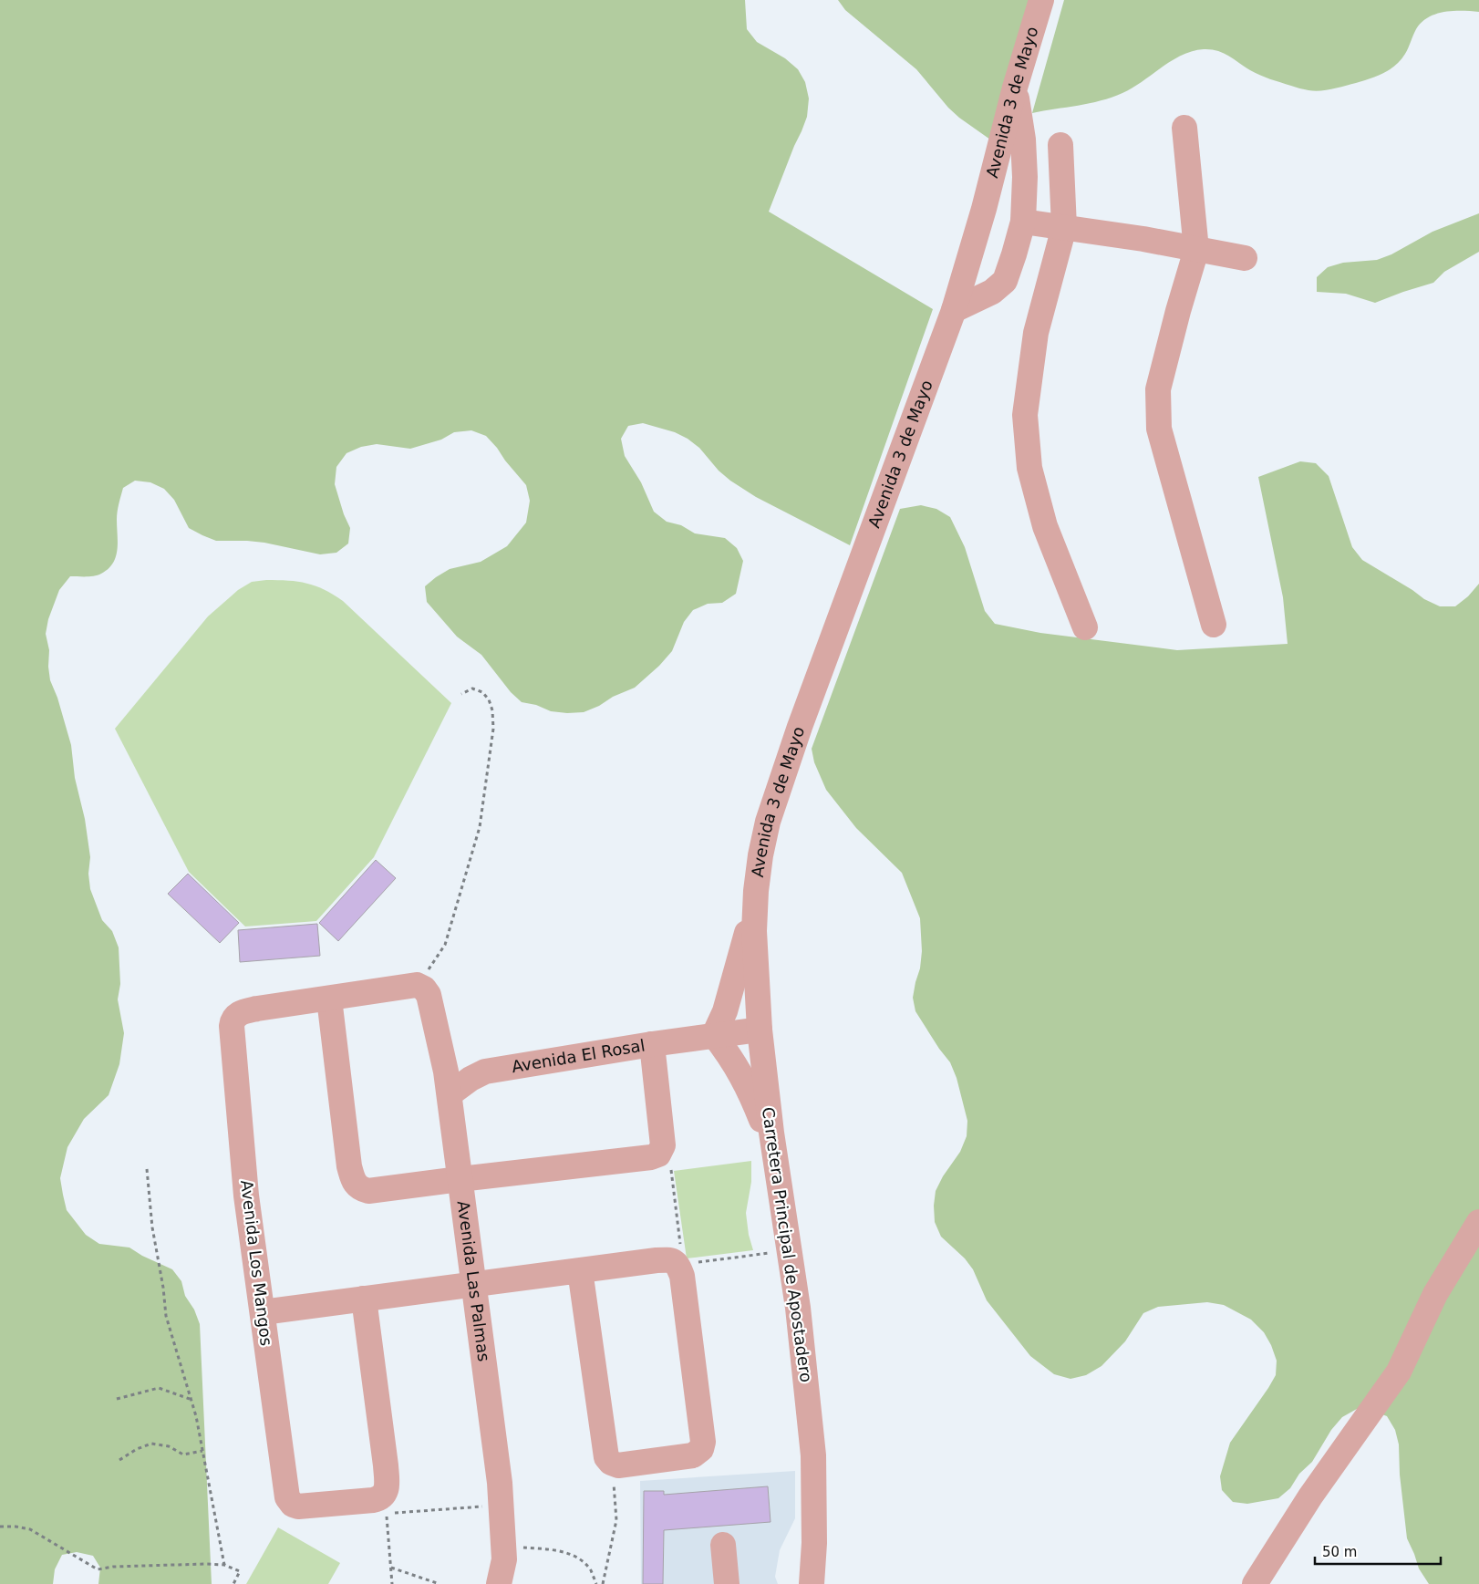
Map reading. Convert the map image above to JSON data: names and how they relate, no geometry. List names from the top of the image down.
{
  "streets": {
    "street": [
      "Avenida 3 de Mayo",
      "Avenida El Rosal",
      "Carretera Principal de Apostadero",
      "Avenida Los Mangos",
      "Avenida Las Palmas"
    ]
  },
  "crossings": [
    ["Avenida 3 de Mayo", "Carretera Principal de Apostadero"],
    ["Avenida El Rosal", "Carretera Principal de Apostadero"],
    ["Avenida El Rosal", "Avenida Las Palmas"]
  ],
  "scale_bar": "50 m"
}
